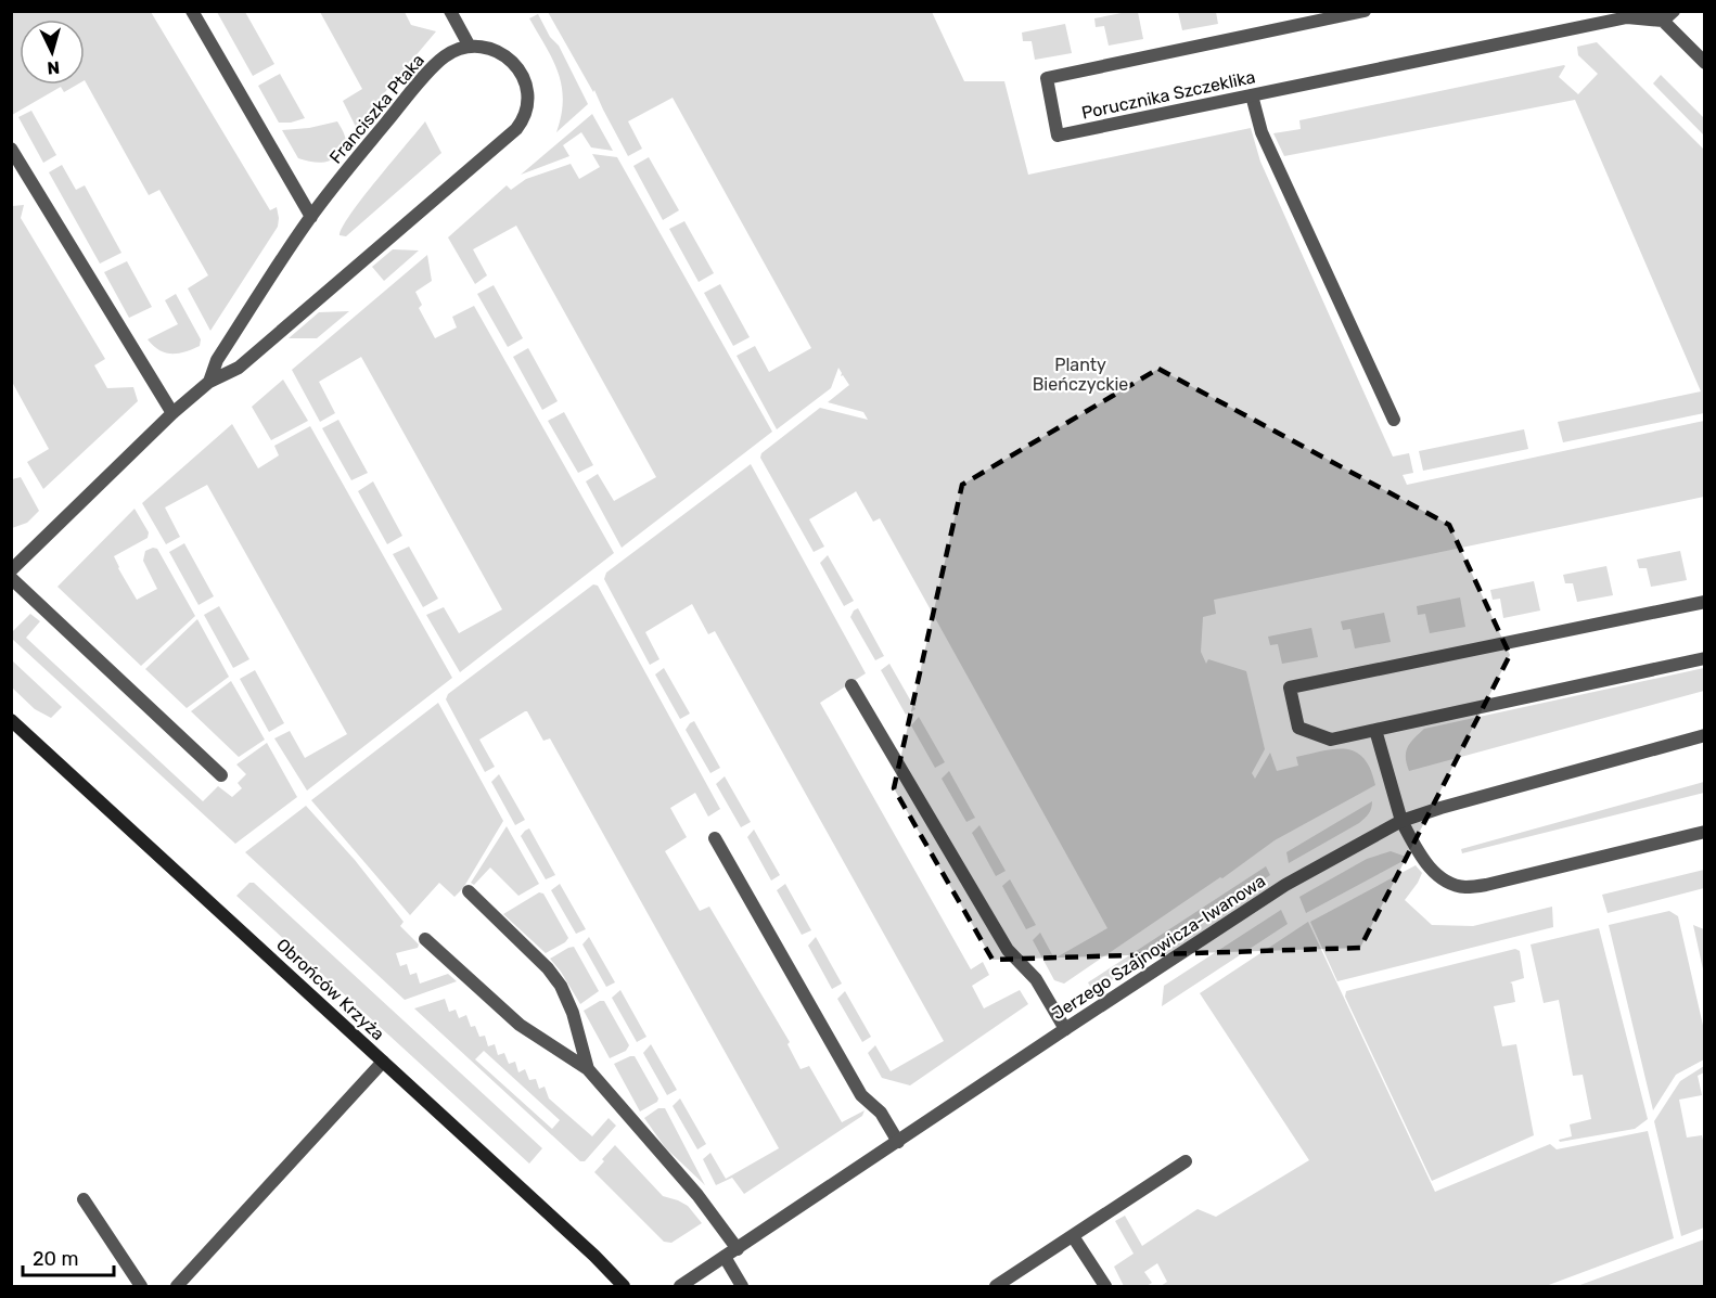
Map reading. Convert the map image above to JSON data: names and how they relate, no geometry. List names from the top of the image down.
{
  "streets": {
    "street": [
      "Porucznika Szczeklika",
      "Franciszka Ptaka",
      "Jerzego Szajnowicza-Iwanowa",
      "Obrońców Krzyża"
    ]
  },
  "parks": ["Planty Bieńczyckie"],
  "scale_bar": "20 m",
  "north": "bottom"
}
